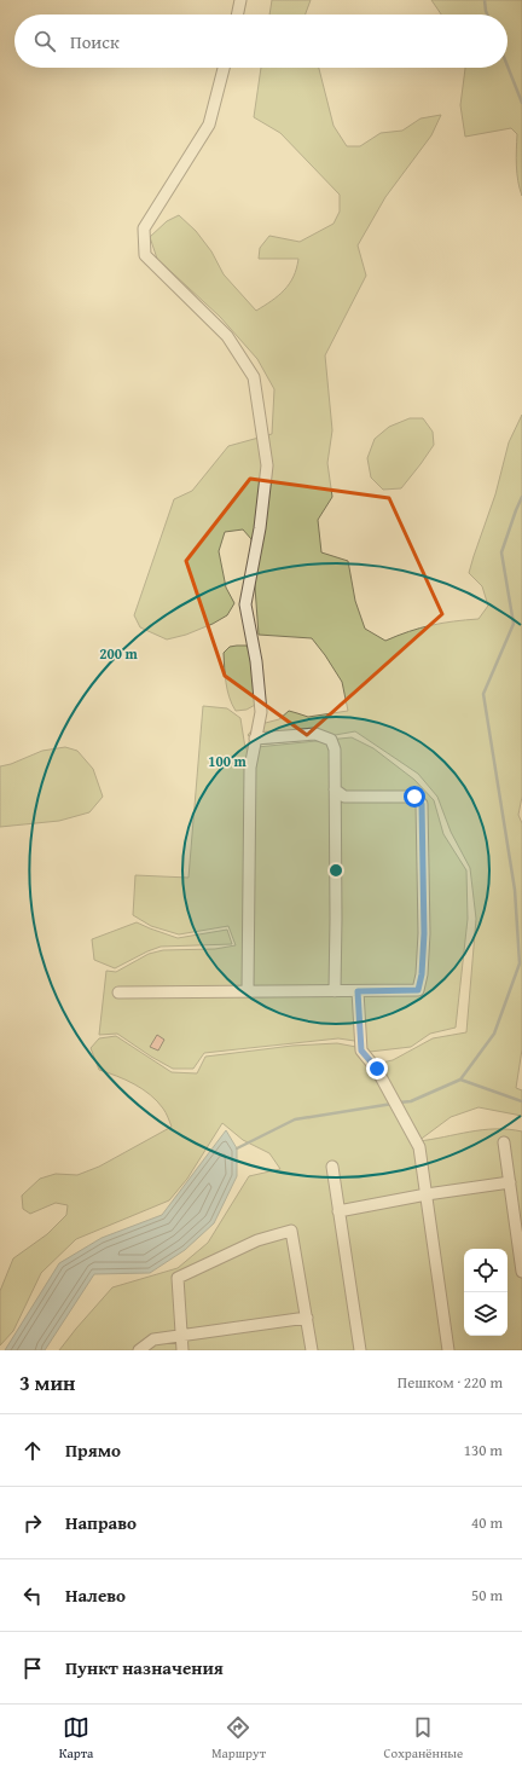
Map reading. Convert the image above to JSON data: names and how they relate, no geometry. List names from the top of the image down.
{
  "page": {
    "search": "Поиск",
    "heading": ["3 мин", "Пешком · 220 m"],
    "list": [
      ["Прямо", "130 m"],
      ["Направо", "40 m"],
      ["Налево", "50 m"],
      "Пункт назначения"
    ],
    "nav": ["Карта", "Маршрут", "Сохранённые"]
  },
  "rings": ["200 m", "100 m"]
}
